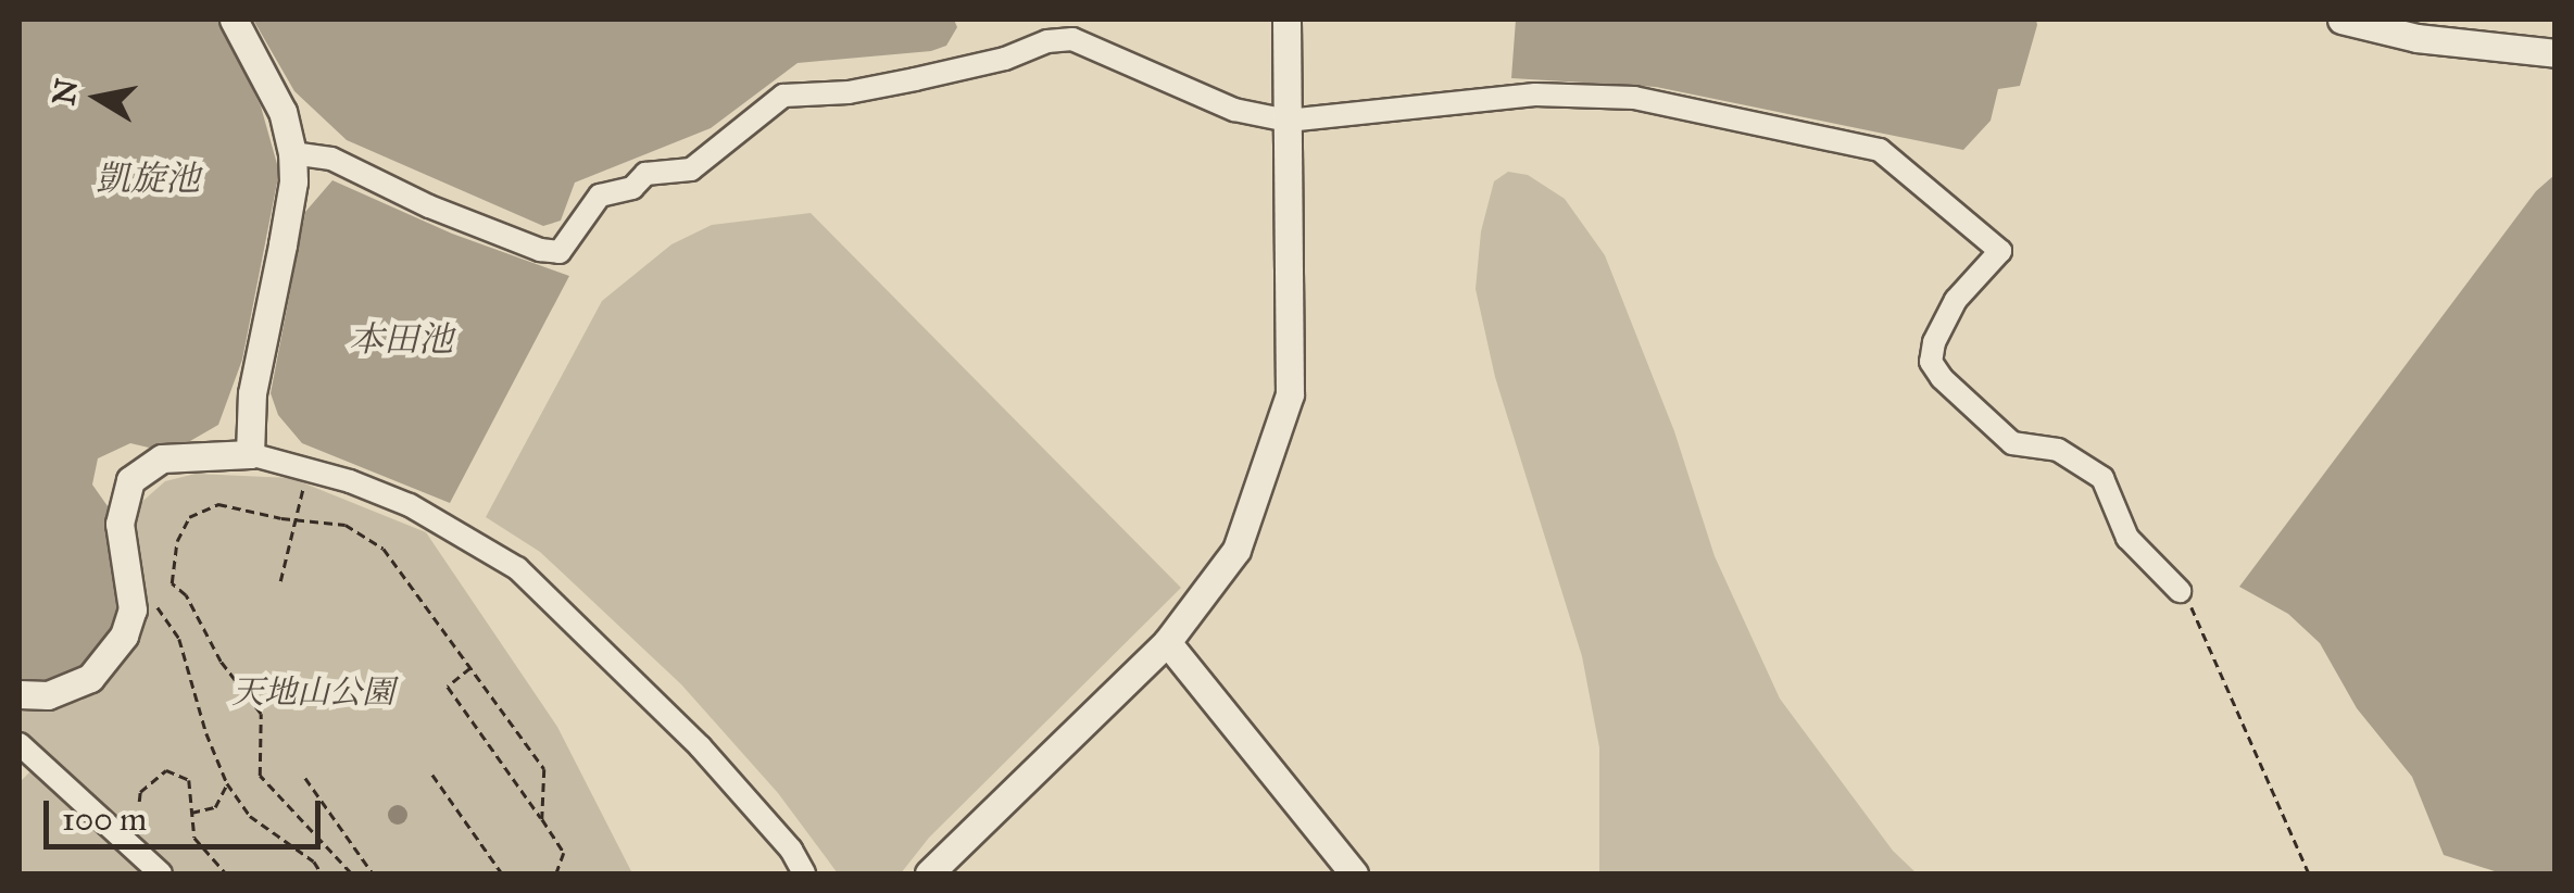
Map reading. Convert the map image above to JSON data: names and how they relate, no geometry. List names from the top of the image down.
{
  "water": ["凱旋池", "本田池"],
  "parks": ["天地山公園"],
  "scale_bar": "100 m",
  "north": "left"
}
